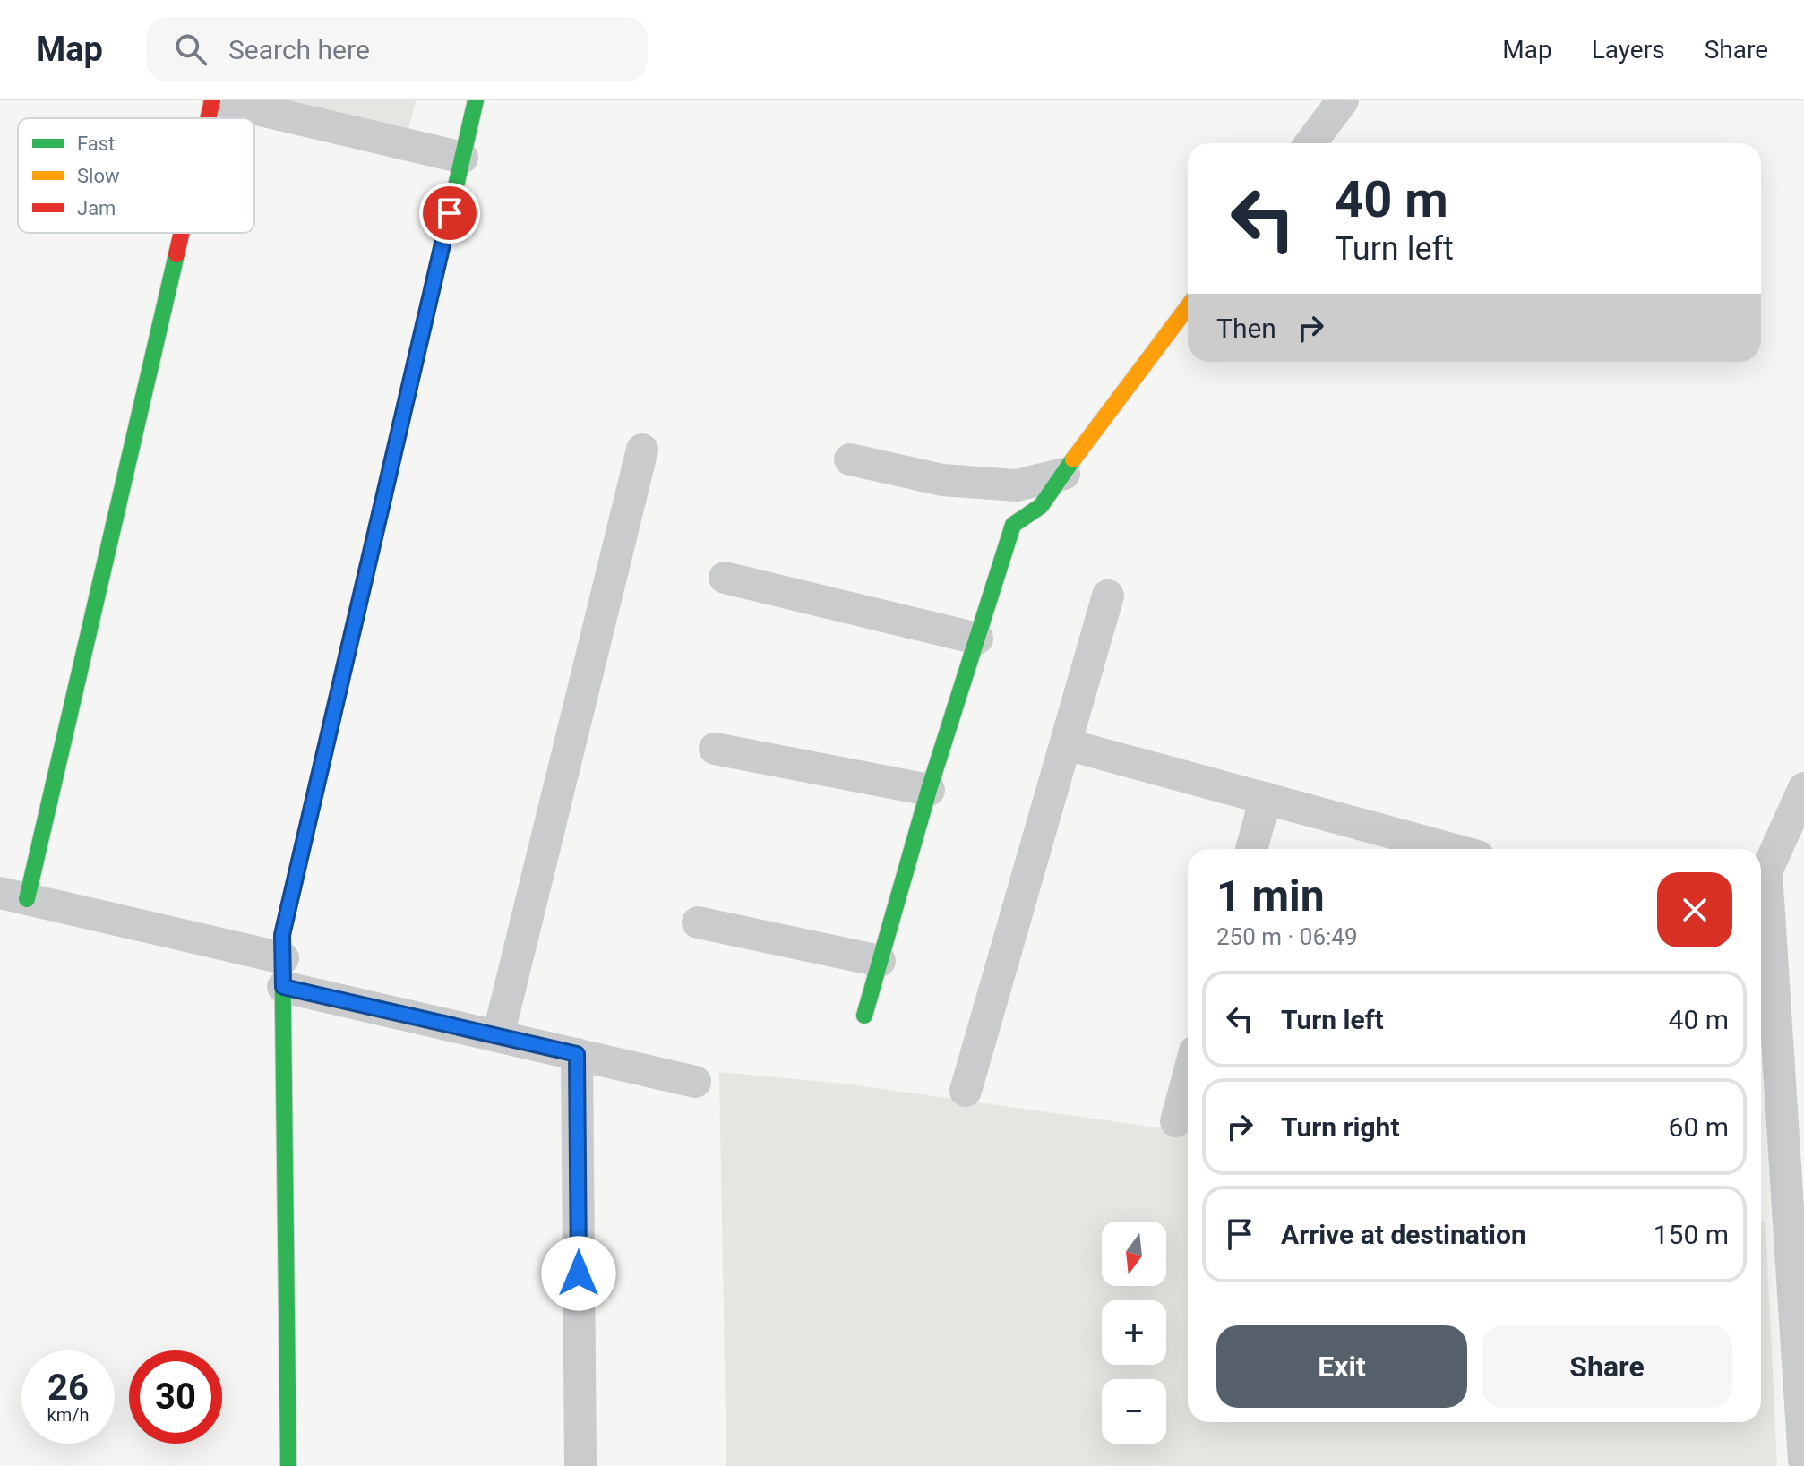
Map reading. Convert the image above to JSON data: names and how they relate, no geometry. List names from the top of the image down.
{
  "legend": ["Fast", "Slow", "Jam"],
  "north": "bottom",
  "page": {
    "header": "Map",
    "search": "Search here",
    "nav": ["Map", "Layers", "Share"],
    "turn": ["40 m", "Turn left"],
    "then": "Then",
    "heading": ["1 min", "250 m · 06:49"],
    "list": [
      {
        "name": "Turn left",
        "value": "40 m"
      },
      {
        "name": "Turn right",
        "value": "60 m"
      },
      {
        "name": "Arrive at destination",
        "value": "150 m"
      }
    ],
    "map_buttons": ["+", "−"],
    "buttons": ["Exit", "Share"],
    "speed": "26 km/h",
    "limit": "30"
  }
}
